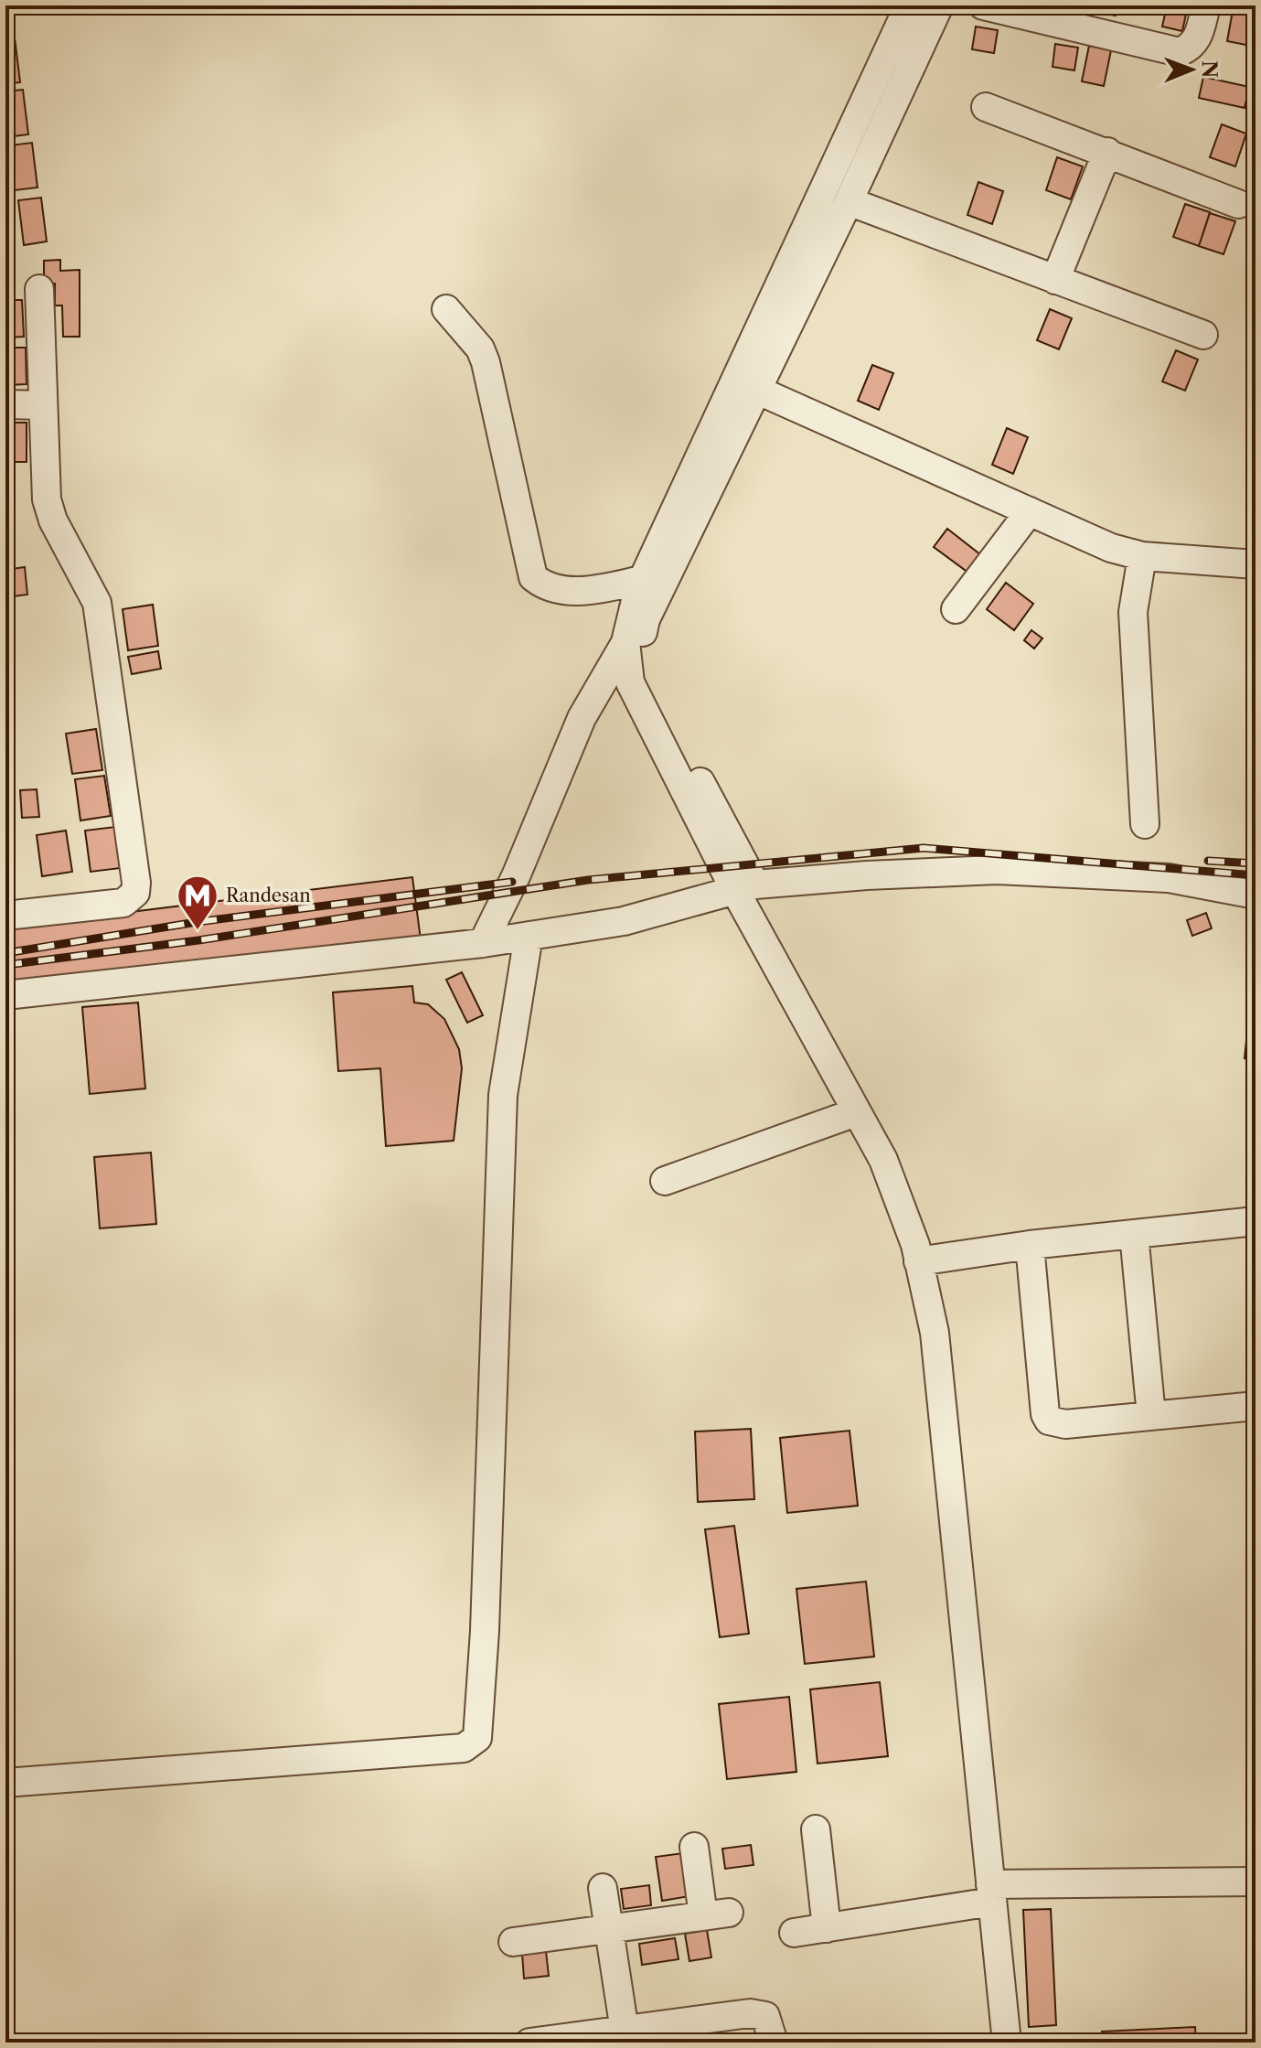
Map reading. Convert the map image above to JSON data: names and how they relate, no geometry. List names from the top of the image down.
{
  "places": {
    "metro station": ["Randesan"]
  },
  "north": "right"
}
